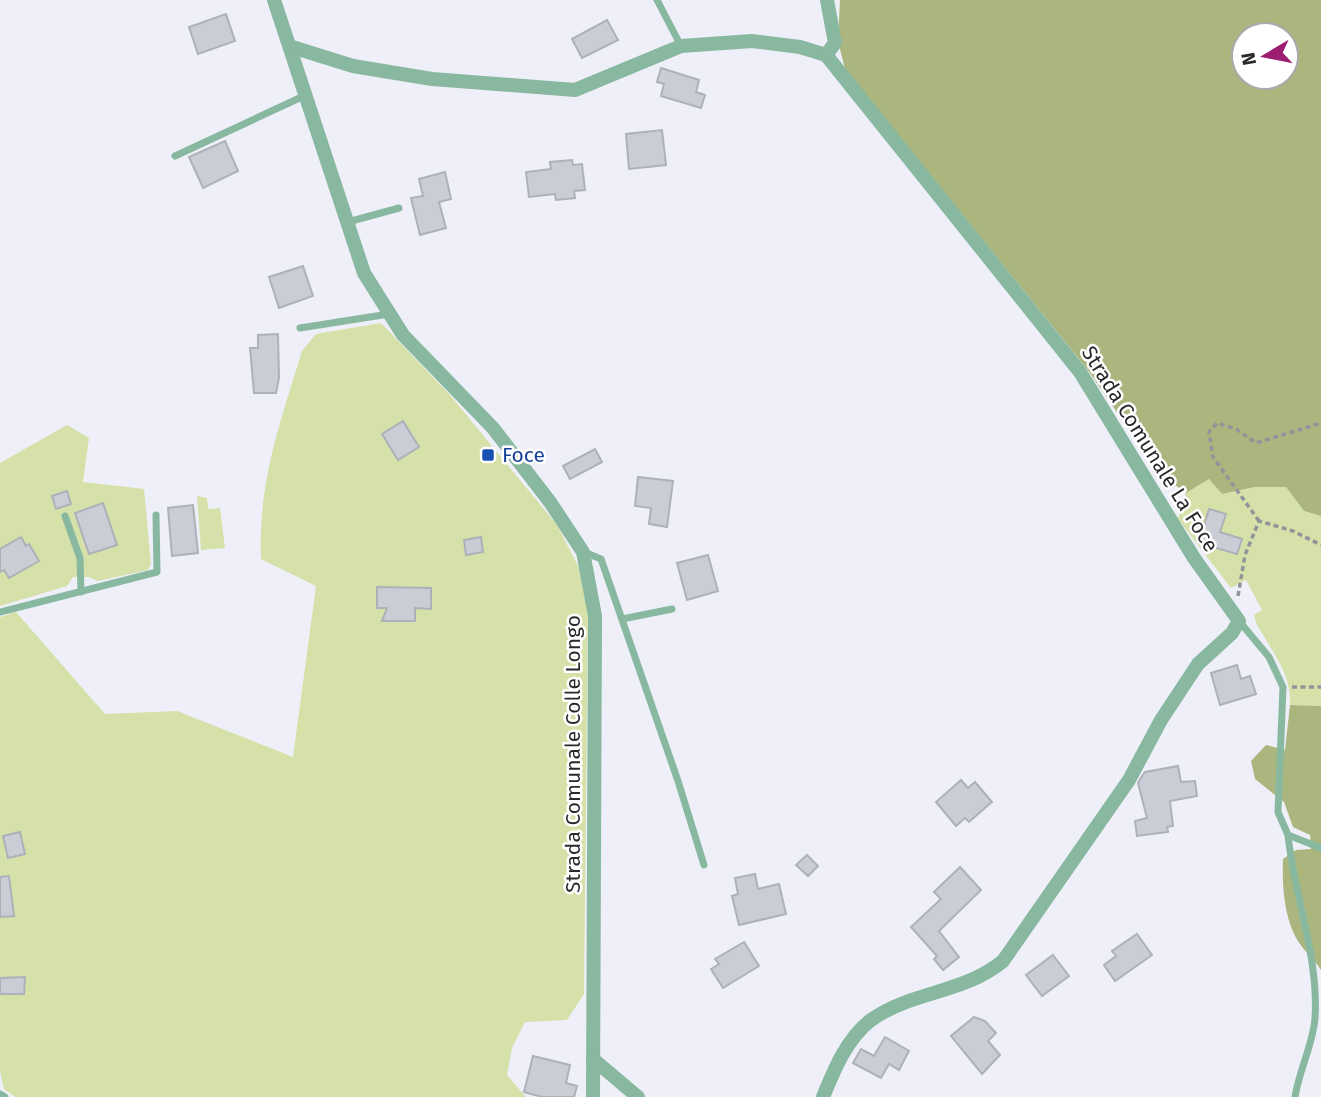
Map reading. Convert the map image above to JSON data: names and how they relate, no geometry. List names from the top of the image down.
{
  "streets": {
    "street": ["Strada Comunale La Foce", "Strada Comunale Colle Longo"]
  },
  "places": {
    "transit": ["Foce"]
  },
  "north": "left"
}
